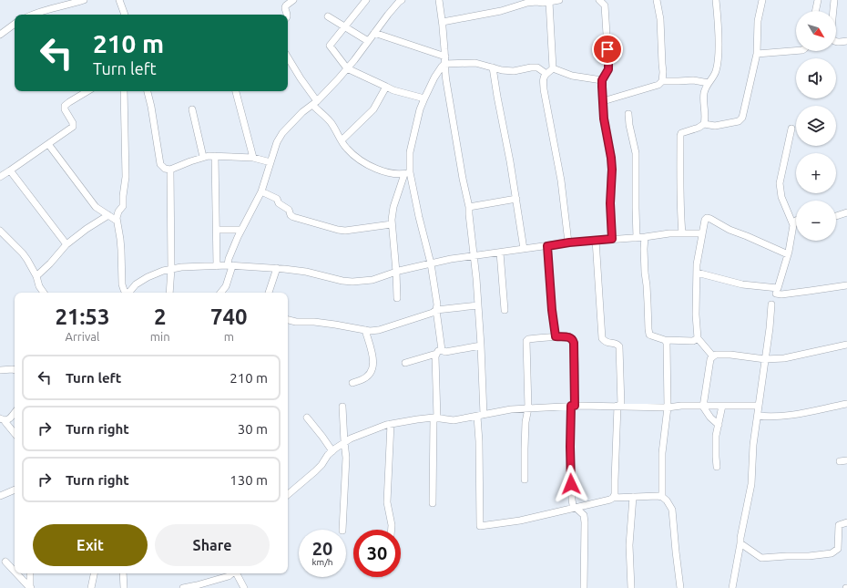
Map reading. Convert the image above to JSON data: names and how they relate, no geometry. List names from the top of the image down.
{
  "north": "bottom right",
  "page": {
    "map_buttons": ["+", "−"],
    "turn": ["210 m", "Turn left"],
    "eta": [
      "21:53",
      "Arrival",
      "2",
      "min",
      "740",
      "m"
    ],
    "list": [
      {
        "name": "Turn left",
        "value": "210 m"
      },
      {
        "name": "Turn right",
        "value": "30 m"
      },
      {
        "name": "Turn right",
        "value": "130 m"
      }
    ],
    "buttons": ["Exit", "Share"],
    "speed": "20 km/h",
    "limit": "30"
  }
}
